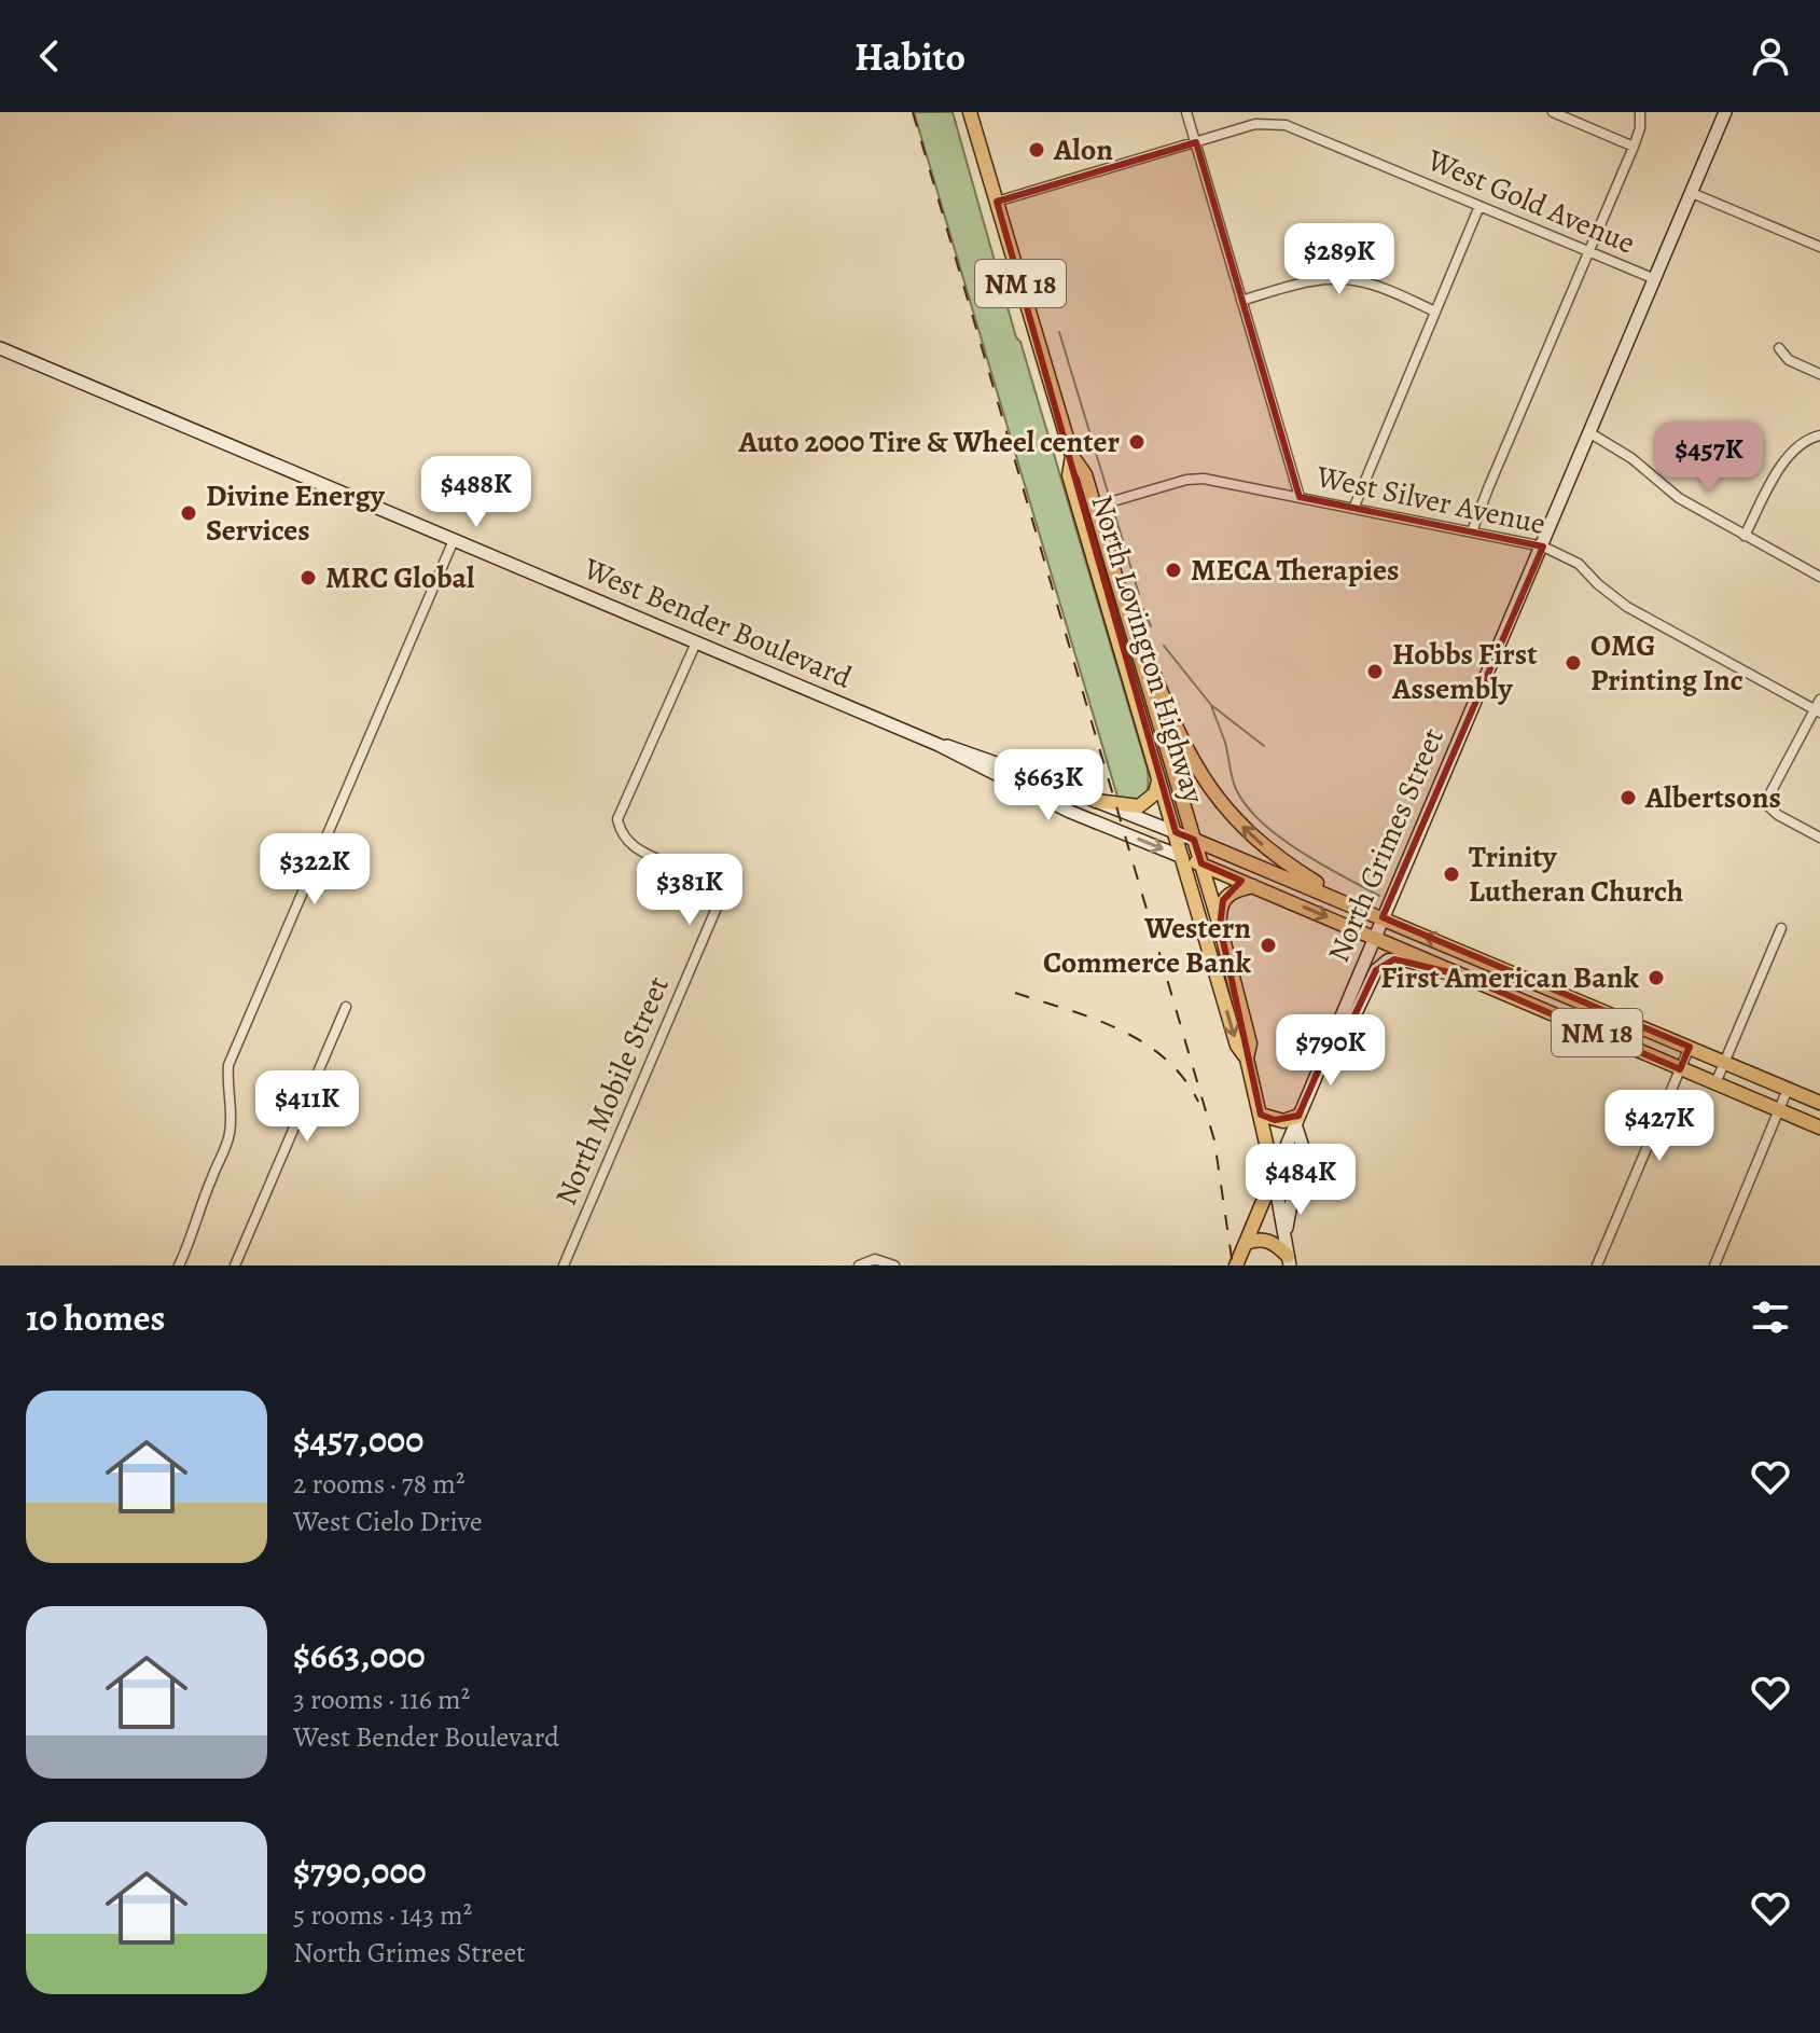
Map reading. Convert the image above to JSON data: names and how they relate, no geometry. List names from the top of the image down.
{
  "streets": {
    "main road": [
      "NM 18",
      "West Bender Boulevard",
      "North Lovington Highway",
      "North Grimes Street"
    ],
    "street": ["West Gold Avenue", "West Silver Avenue", "North Mobile Street"]
  },
  "crossings": [
    ["West Gold Avenue", "North Lovington Highway"],
    ["West Gold Avenue", "North Grimes Street"],
    ["West Silver Avenue", "North Lovington Highway"],
    ["West Silver Avenue", "North Grimes Street"],
    ["West Bender Boulevard", "North Lovington Highway"],
    ["West Bender Boulevard", "North Grimes Street"],
    ["West Bender Boulevard", "North Mobile Street"]
  ],
  "places": [
    "Alon",
    "Auto 2000 Tire & Wheel center",
    "Divine Energy Services",
    "MECA Therapies",
    "MRC Global",
    "OMG Printing Inc",
    "Hobbs First Assembly",
    "Albertsons",
    "Trinity Lutheran Church",
    "Western Commerce Bank",
    "First American Bank"
  ],
  "page": {
    "header": "Habito",
    "price": [
      "$289K",
      "$457K",
      "$488K",
      "$663K",
      "$322K",
      "$381K",
      "$790K",
      "$411K",
      "$427K",
      "$484K"
    ],
    "heading": "10 homes",
    "list": [
      {
        "name": "$457,000",
        "note": "2 rooms · 78 m² · West Cielo Drive"
      },
      {
        "name": "$663,000",
        "note": "3 rooms · 116 m² · West Bender Boulevard"
      },
      {
        "name": "$790,000",
        "note": "5 rooms · 143 m² · North Grimes Street"
      }
    ]
  }
}
